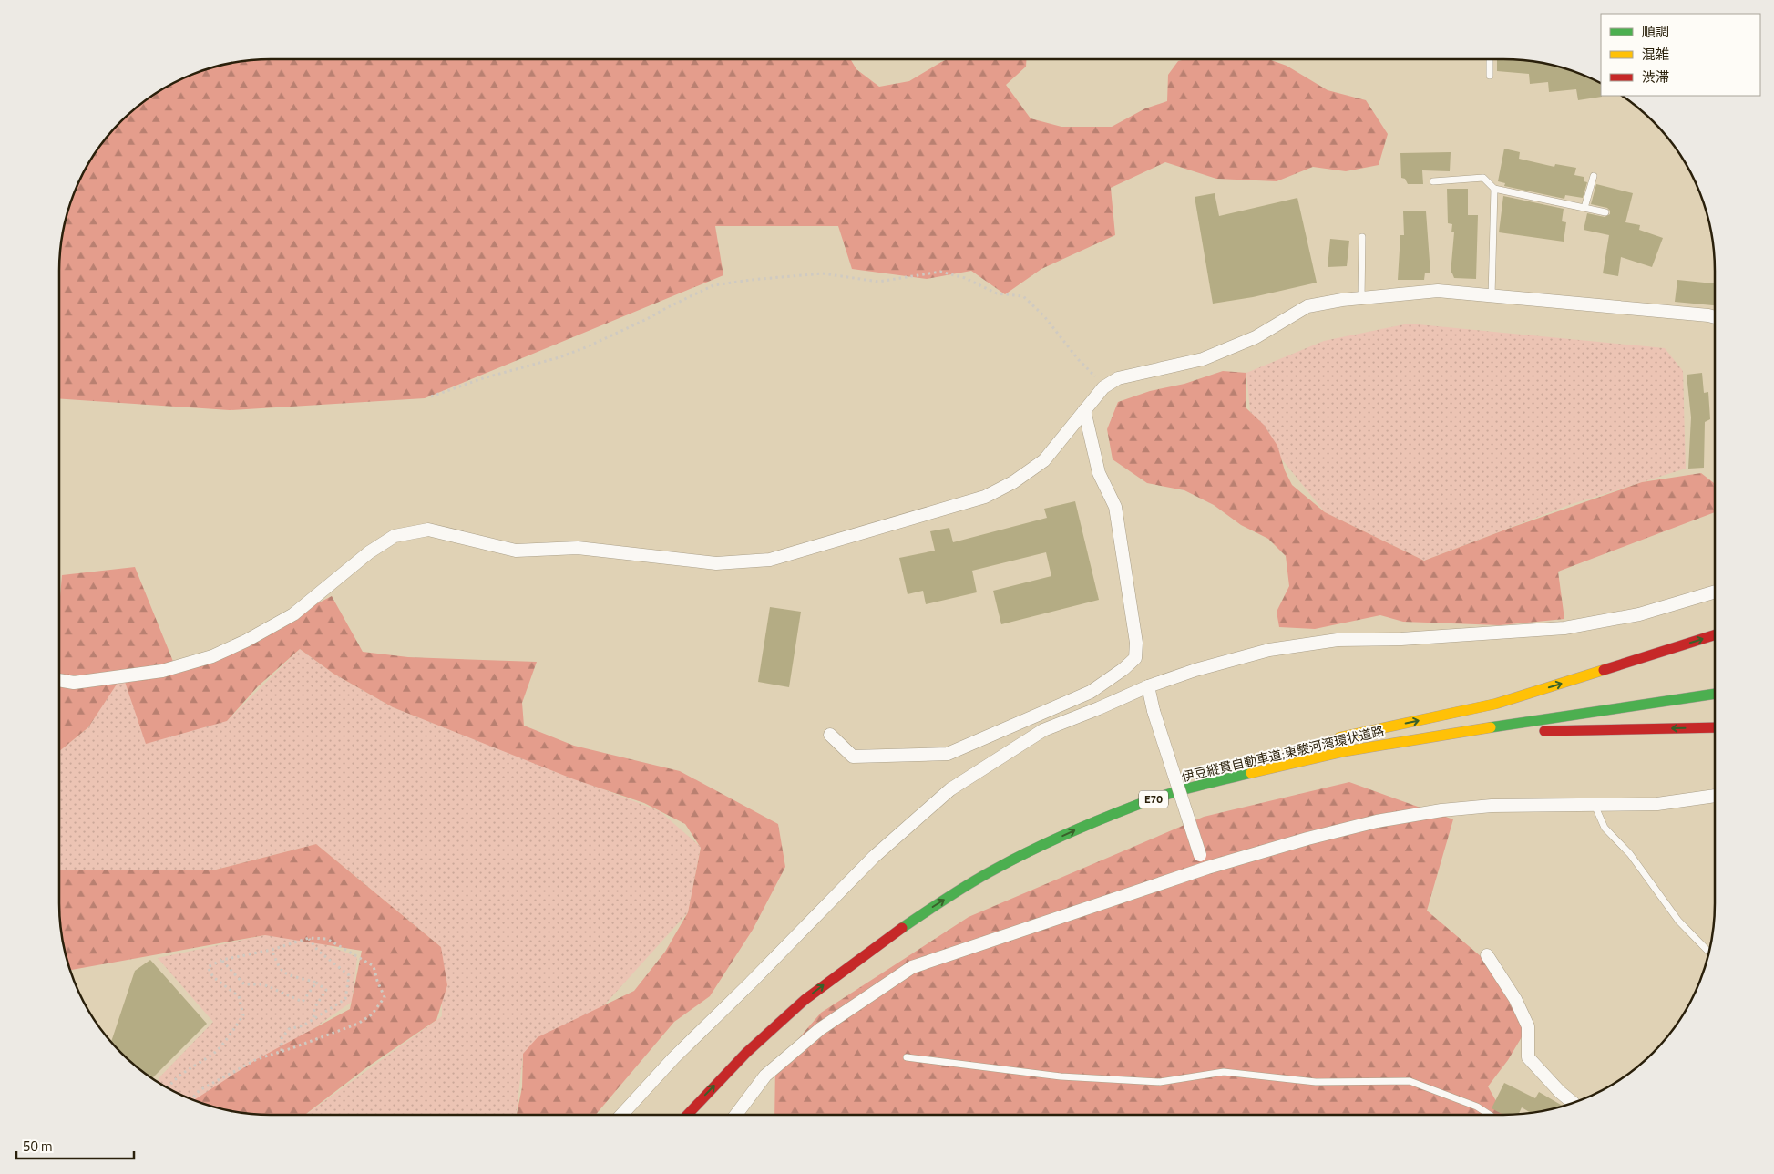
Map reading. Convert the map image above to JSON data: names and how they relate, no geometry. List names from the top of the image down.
{
  "streets": {
    "highway": ["伊豆縦貫自動車道;東駿河湾環状道路", "E70"]
  },
  "legend": ["順調", "混雑", "渋滞"],
  "scale_bar": "50 m"
}
